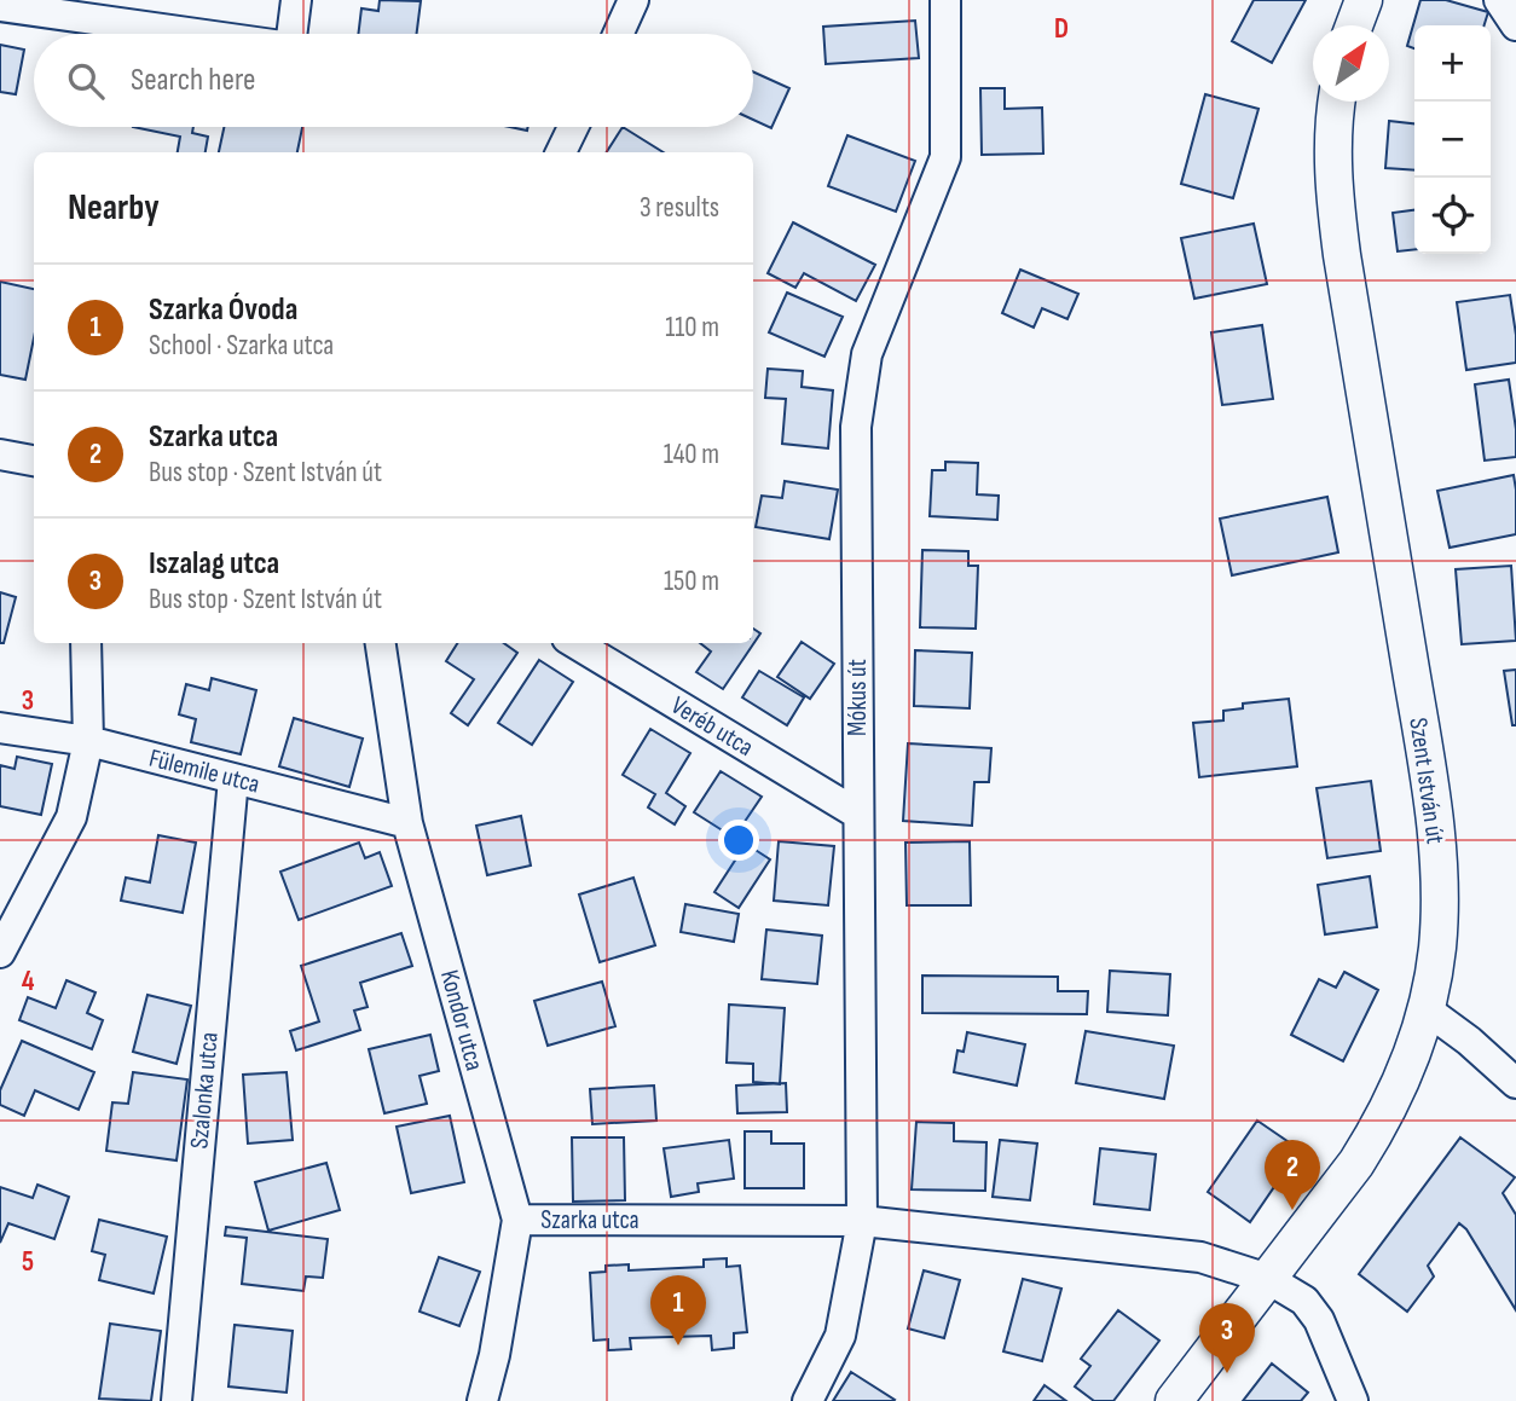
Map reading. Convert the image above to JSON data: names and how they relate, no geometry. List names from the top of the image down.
{
  "streets": {
    "street": [
      "Mókus út",
      "Veréb utca",
      "Fülemile utca",
      "Szent István út",
      "Kondor utca",
      "Szalonka utca",
      "Szarka utca"
    ]
  },
  "crossings": [
    ["Mókus út", "Veréb utca"],
    ["Mókus út", "Szarka utca"],
    ["Fülemile utca", "Kondor utca"],
    ["Fülemile utca", "Szalonka utca"],
    ["Szent István út", "Szarka utca"],
    ["Kondor utca", "Szarka utca"]
  ],
  "north": "top right",
  "page": {
    "map_buttons": ["+", "−"],
    "search": "Search here",
    "heading": ["Nearby", "3 results"],
    "list": [
      {
        "mark": "1",
        "name": "Szarka Óvoda",
        "note": "School · Szarka utca",
        "value": "110 m"
      },
      {
        "mark": "2",
        "name": "Szarka utca",
        "note": "Bus stop · Szent István út",
        "value": "140 m"
      },
      {
        "mark": "3",
        "name": "Iszalag utca",
        "note": "Bus stop · Szent István út",
        "value": "150 m"
      }
    ],
    "pins": ["2", "1", "3"]
  },
  "grid": {
    "columns": ["D"],
    "rows": ["3", "4", "5"]
  }
}
